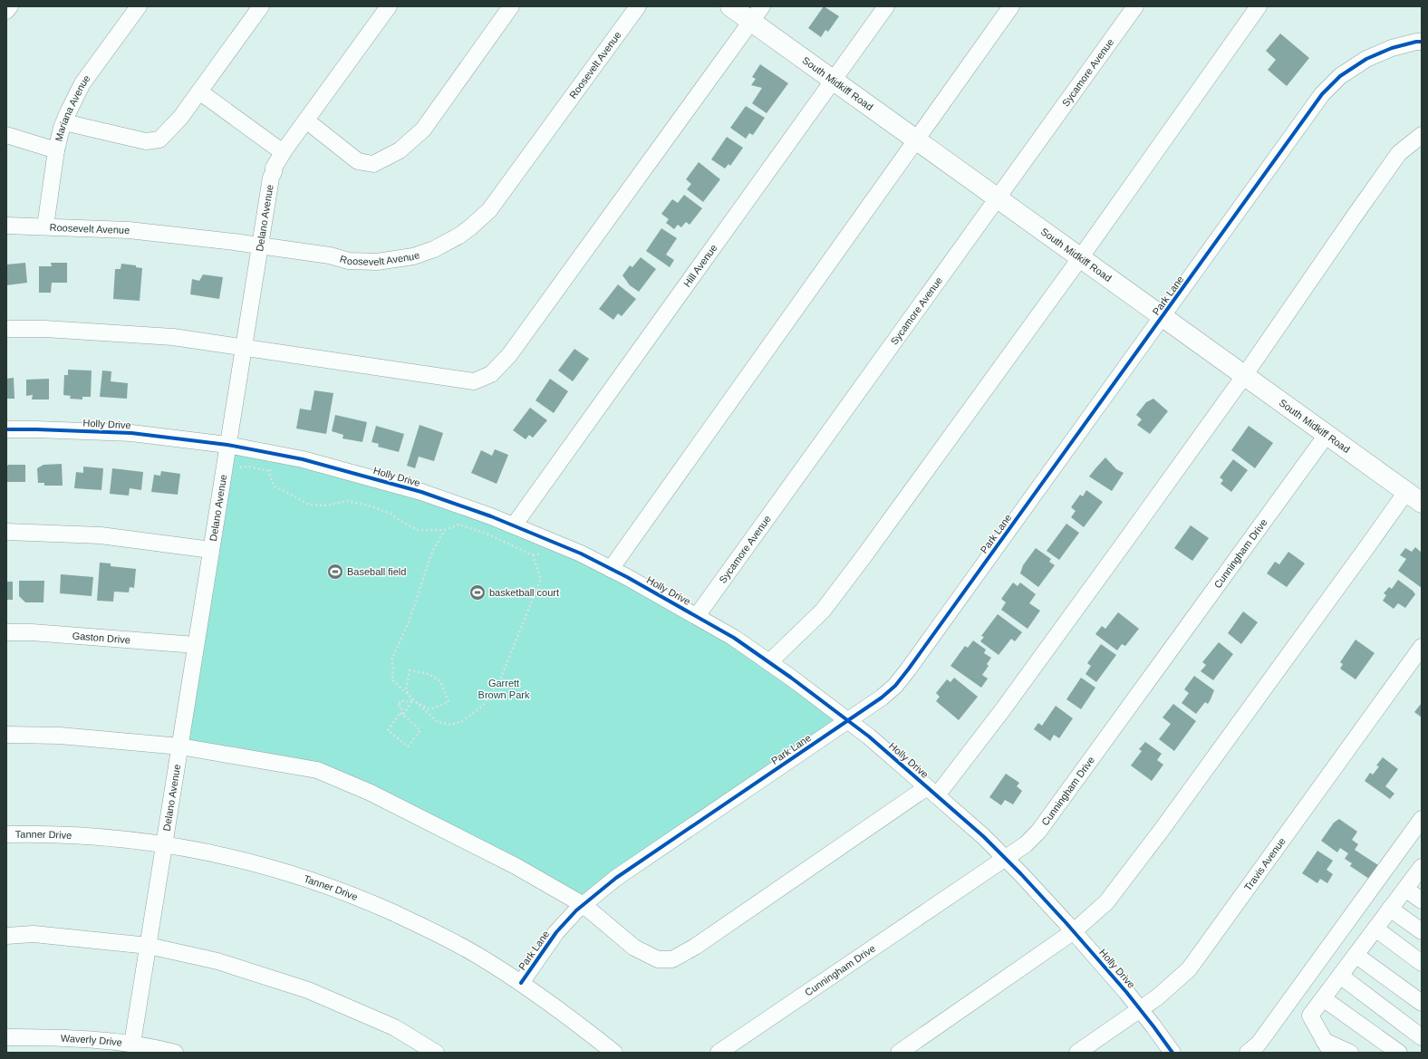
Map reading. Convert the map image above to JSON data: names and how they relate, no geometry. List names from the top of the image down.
{
  "streets": {
    "main road": ["South Midkiff Road"],
    "street": [
      "Roosevelt Avenue",
      "Sycamore Avenue",
      "Mariana Avenue",
      "Delano Avenue",
      "Hill Avenue",
      "Park Lane",
      "Holly Drive",
      "Cunningham Drive",
      "Gaston Drive",
      "Tanner Drive",
      "Travis Avenue",
      "Waverly Drive"
    ]
  },
  "crossings": [
    ["Roosevelt Avenue", "Mariana Avenue"],
    ["Roosevelt Avenue", "Delano Avenue"],
    ["Sycamore Avenue", "South Midkiff Road"],
    ["Sycamore Avenue", "Holly Drive"],
    ["South Midkiff Road", "Hill Avenue"],
    ["South Midkiff Road", "Park Lane"],
    ["South Midkiff Road", "Cunningham Drive"],
    ["Delano Avenue", "Holly Drive"],
    ["Delano Avenue", "Gaston Drive"],
    ["Delano Avenue", "Tanner Drive"],
    ["Delano Avenue", "Waverly Drive"],
    ["Hill Avenue", "Holly Drive"],
    ["Park Lane", "Holly Drive"],
    ["Park Lane", "Tanner Drive"],
    ["Holly Drive", "Cunningham Drive"],
    ["Holly Drive", "Travis Avenue"]
  ],
  "parks": ["Garrett Brown Park"],
  "places": {
    "sports": ["Baseball field", "basketball court"]
  }
}
